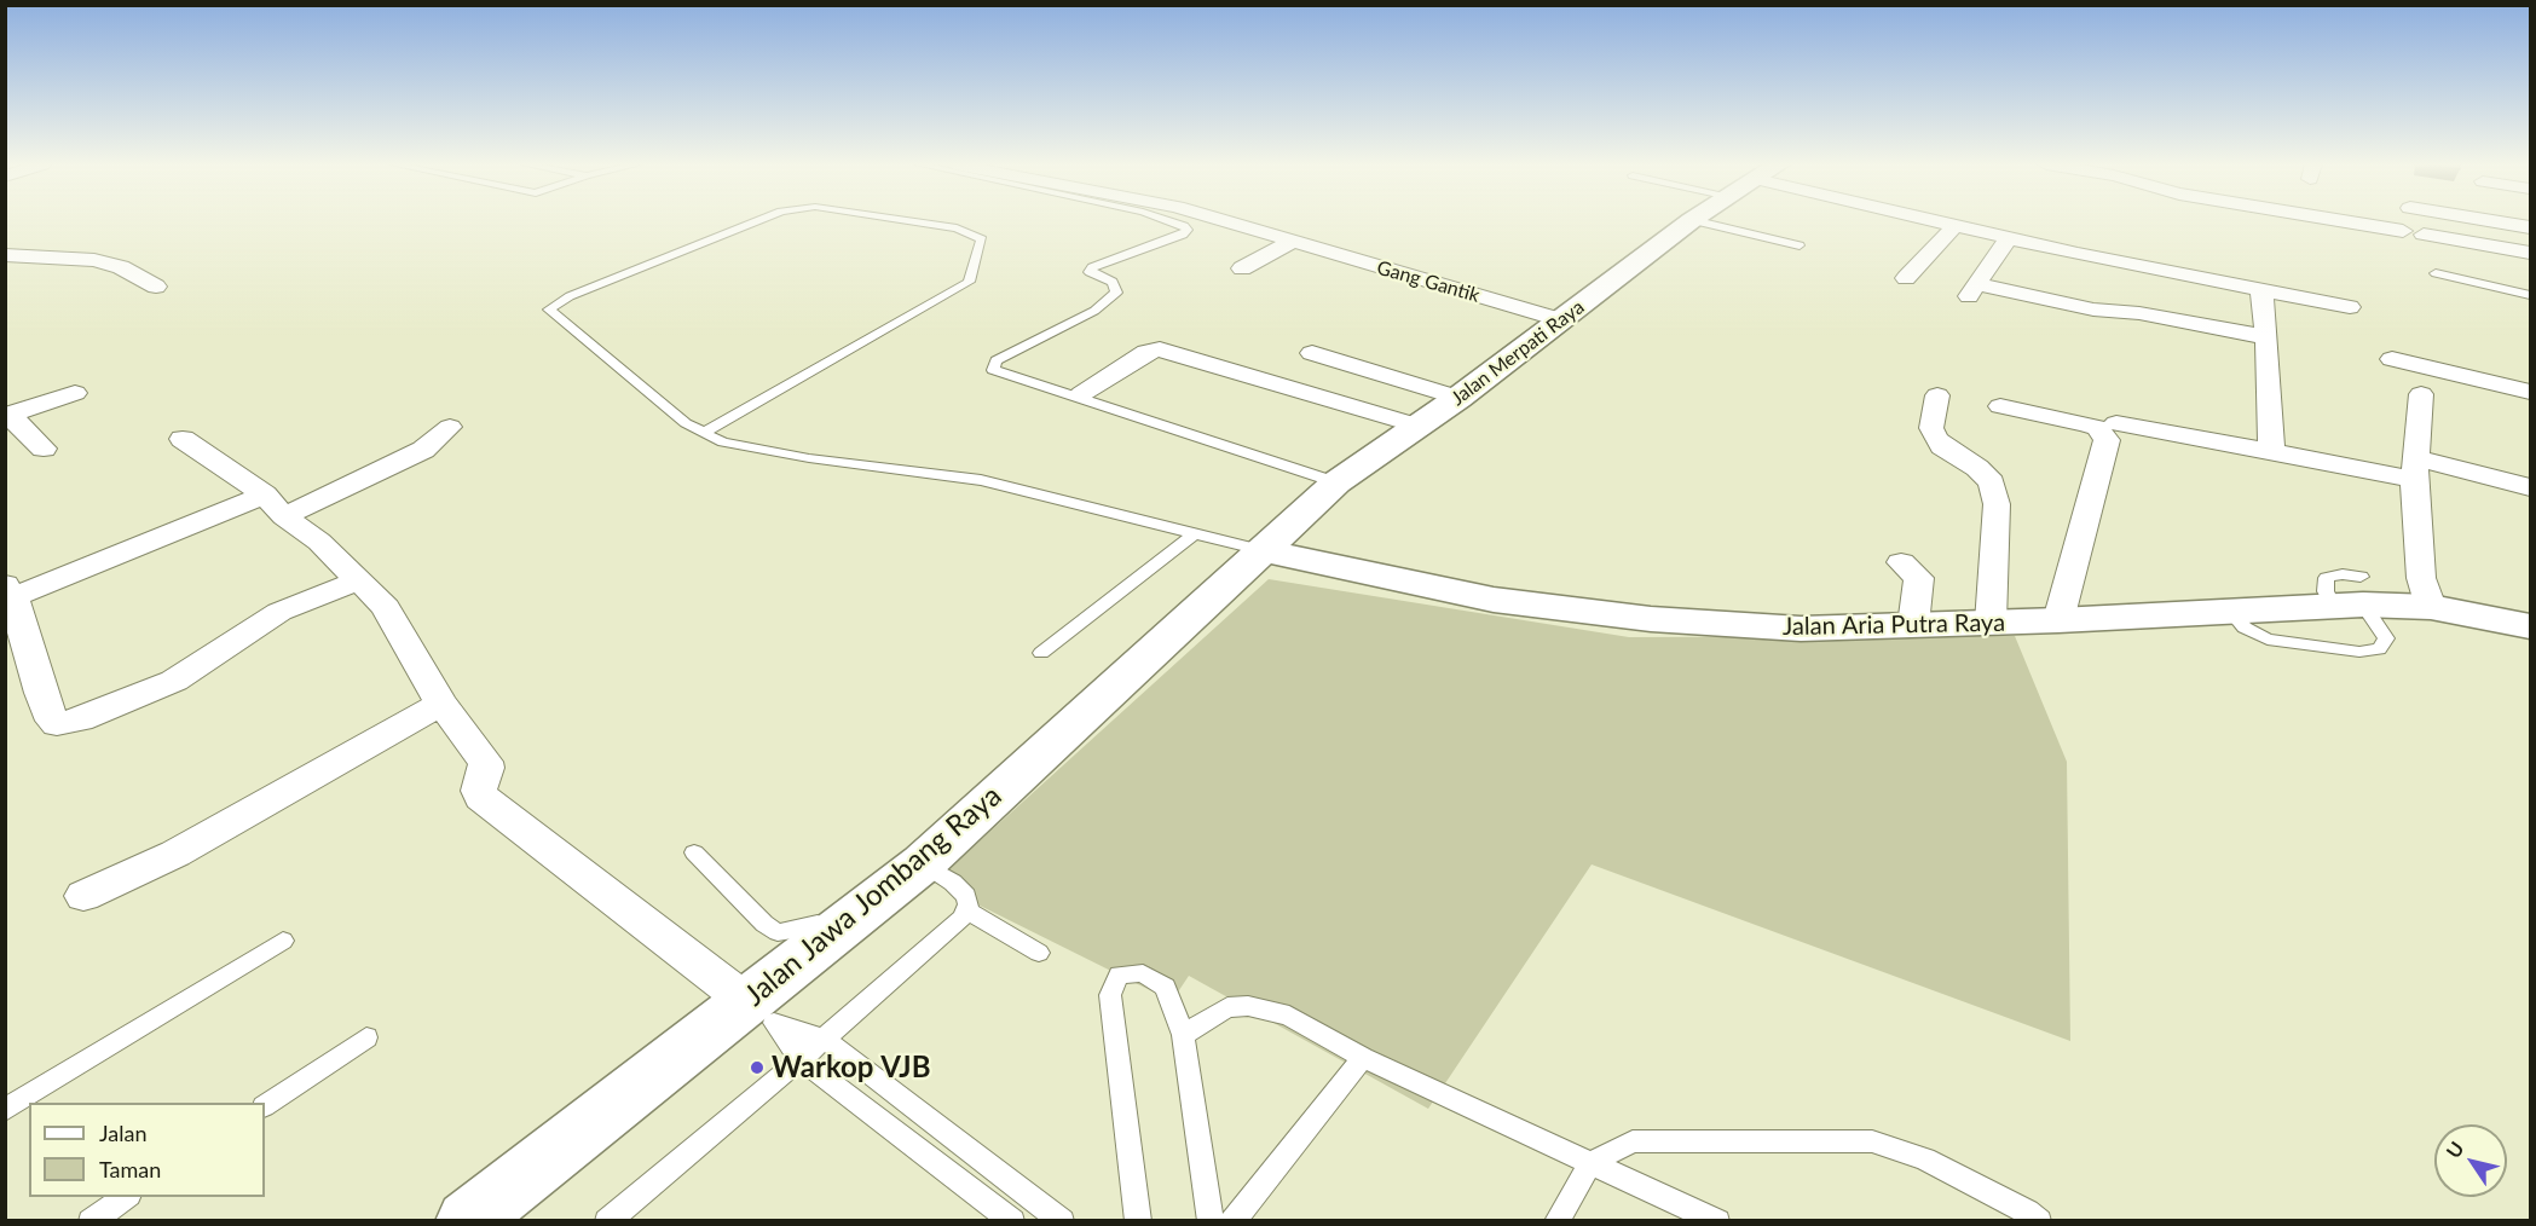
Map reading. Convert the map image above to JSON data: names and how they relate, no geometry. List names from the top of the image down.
{
  "streets": {
    "main road": ["Jalan Merpati Raya", "Jalan Aria Putra Raya", "Jalan Jawa Jombang Raya"],
    "street": ["Gang Gantik"]
  },
  "crossings": [
    ["Gang Gantik", "Jalan Merpati Raya"],
    ["Jalan Merpati Raya", "Jalan Aria Putra Raya"],
    ["Jalan Merpati Raya", "Jalan Jawa Jombang Raya"],
    ["Jalan Aria Putra Raya", "Jalan Jawa Jombang Raya"]
  ],
  "places": ["Warkop VJB"],
  "legend": ["Jalan", "Taman"],
  "north": "top left"
}
